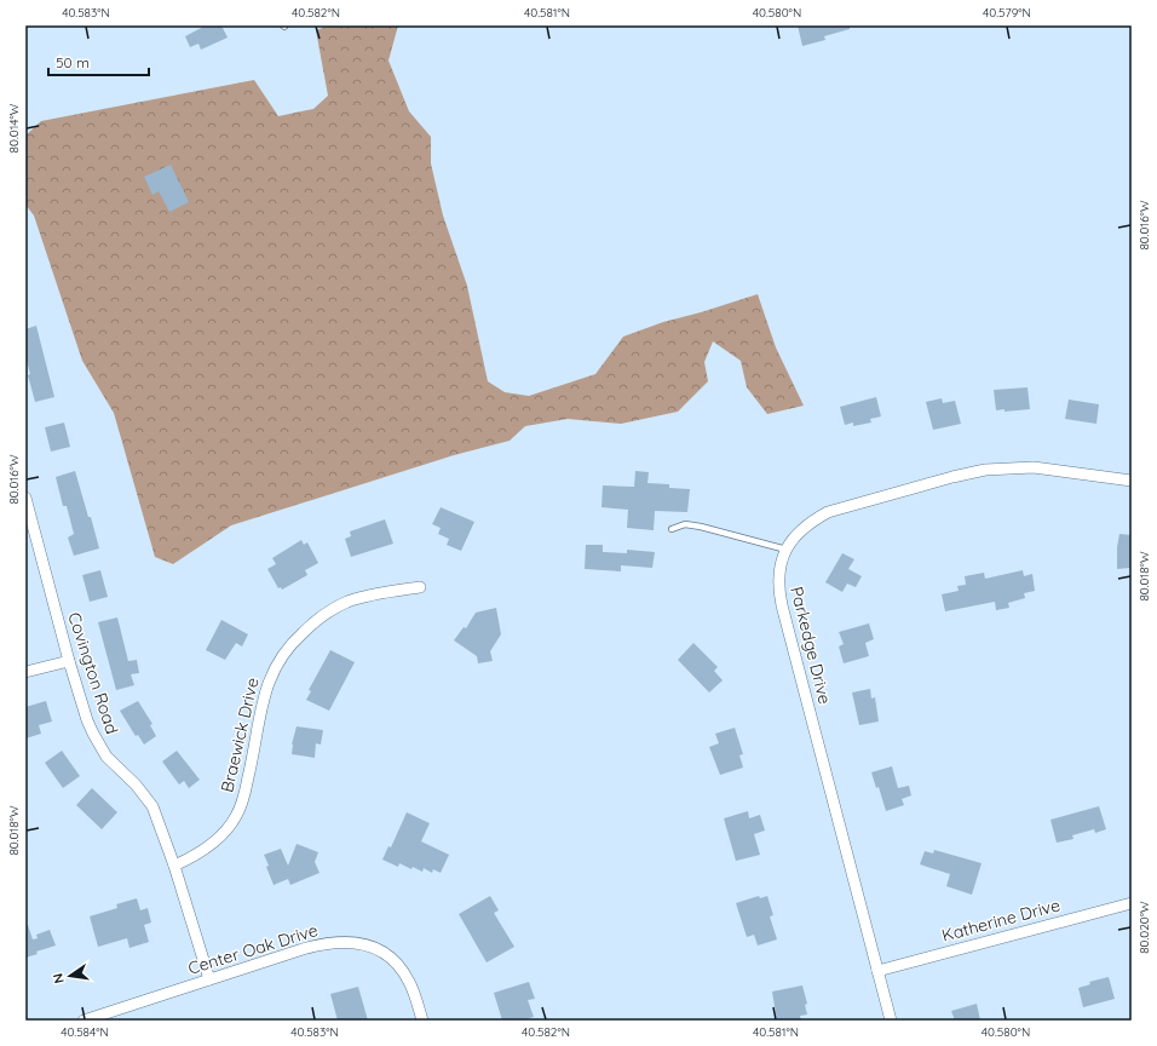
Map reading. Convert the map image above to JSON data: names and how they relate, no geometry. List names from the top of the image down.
{
  "streets": {
    "street": [
      "Parkedge Drive",
      "Covington Road",
      "Braewick Drive",
      "Katherine Drive",
      "Center Oak Drive"
    ]
  },
  "crossings": [
    ["Parkedge Drive", "Katherine Drive"],
    ["Covington Road", "Braewick Drive"],
    ["Covington Road", "Center Oak Drive"]
  ],
  "scale_bar": "50 m",
  "north": "left",
  "coordinates": [
    "40.583°N",
    "40.582°N",
    "40.581°N",
    "40.580°N",
    "40.579°N",
    "80.014°W",
    "80.016°W",
    "80.018°W",
    "80.020°W",
    "40.584°N"
  ]
}
